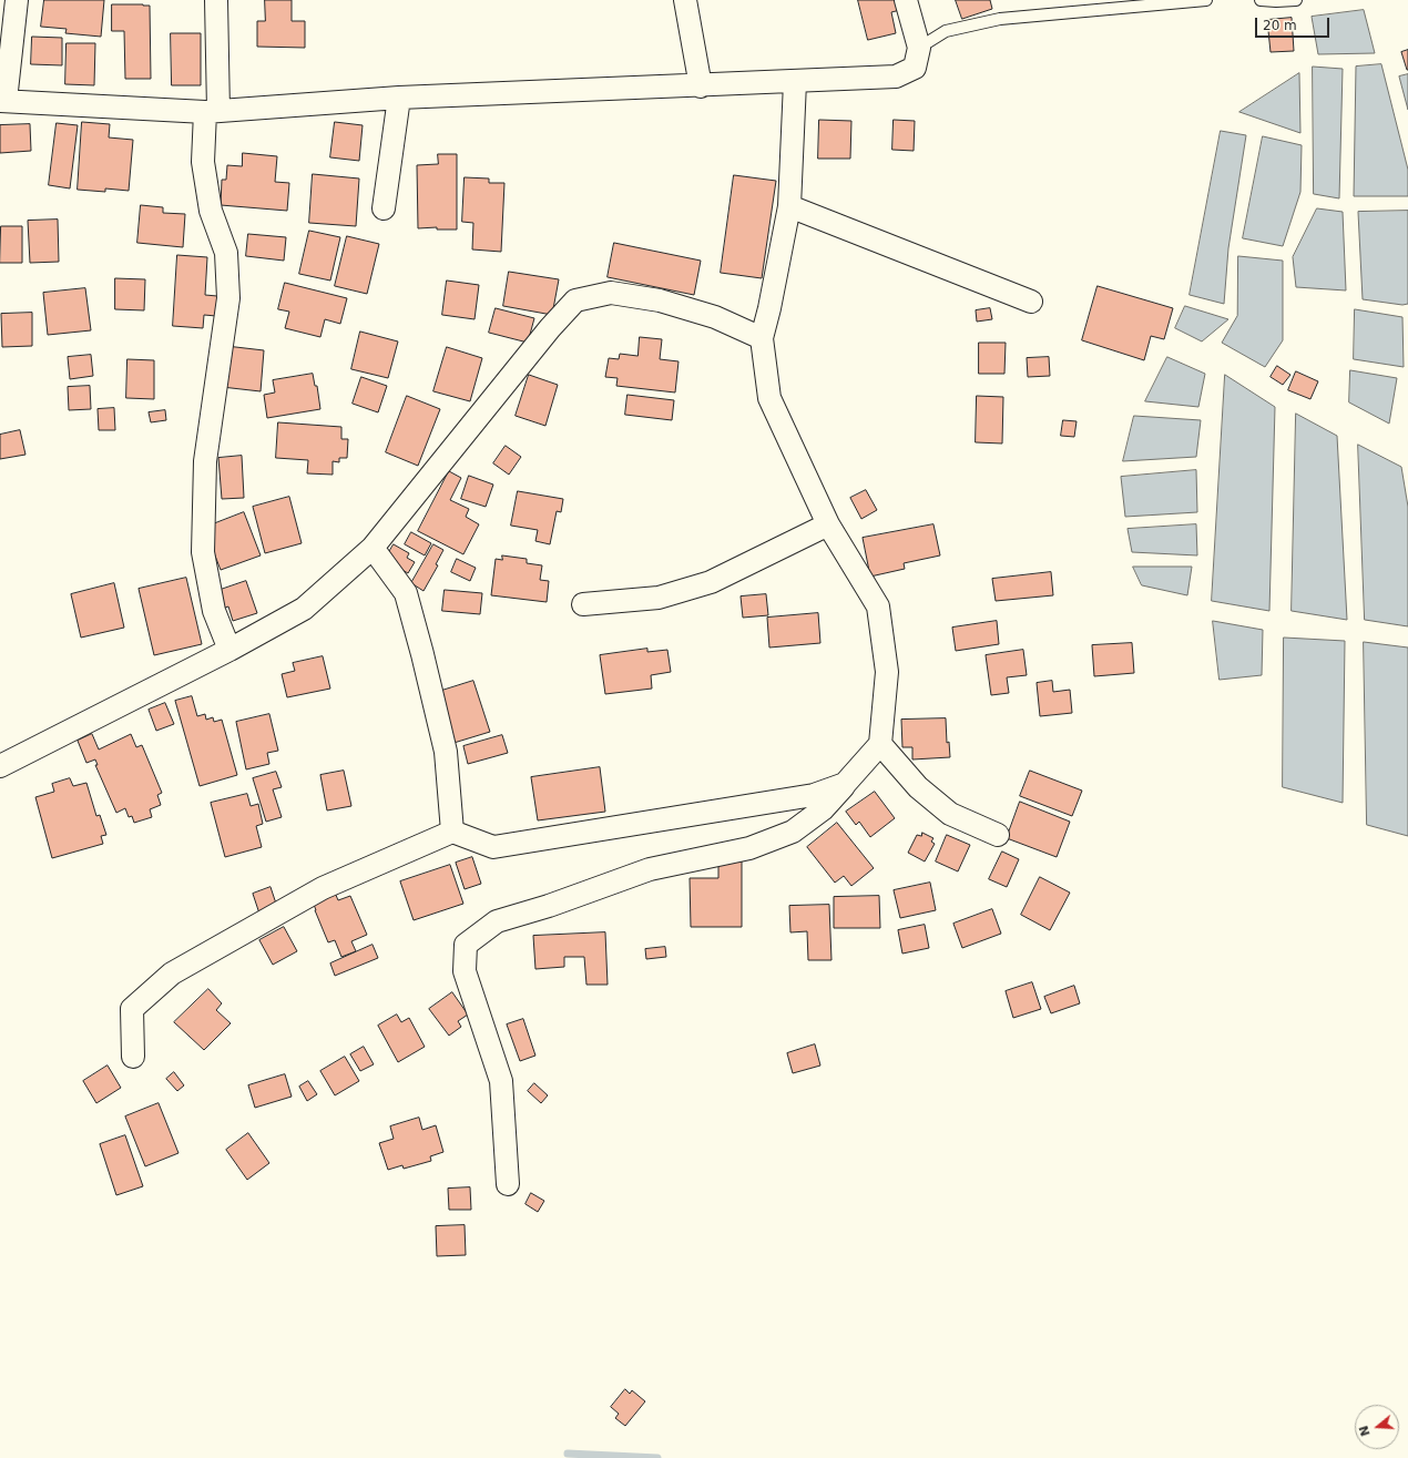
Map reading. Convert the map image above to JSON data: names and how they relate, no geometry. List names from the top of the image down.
{
  "scale_bar": "20 m",
  "north": "left"
}
